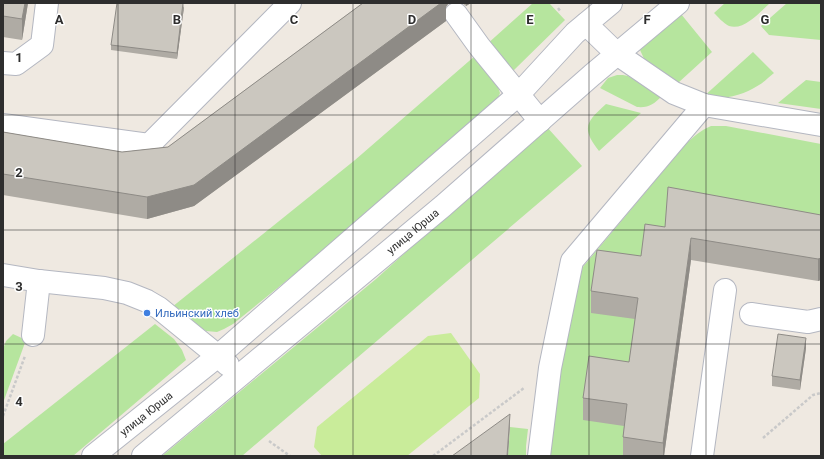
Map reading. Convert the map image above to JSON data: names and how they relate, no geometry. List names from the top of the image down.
{
  "streets": {
    "street": ["улица Юрша"]
  },
  "places": ["Ильинский хлеб"],
  "grid": {
    "columns": [
      "A",
      "B",
      "C",
      "D",
      "E",
      "F",
      "G"
    ],
    "rows": [
      "1",
      "2",
      "3",
      "4"
    ]
  }
}
